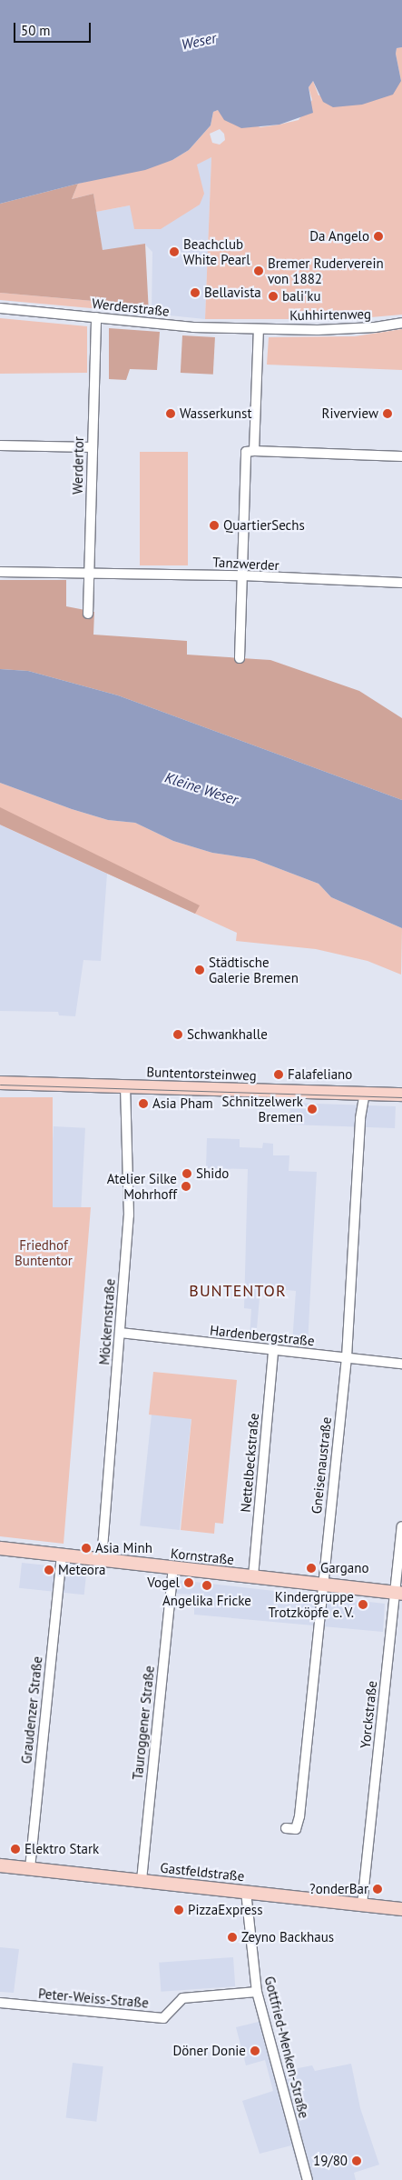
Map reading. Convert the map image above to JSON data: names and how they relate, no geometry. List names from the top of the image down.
{
  "streets": {
    "street": [
      "Werderstraße",
      "Kuhhirtenweg",
      "Werdertor",
      "Tanzwerder",
      "Buntentorsteinweg",
      "Möckernstraße",
      "Hardenbergstraße",
      "Nettelbeckstraße",
      "Gneisenaustraße",
      "Kornstraße",
      "Graudenzer Straße",
      "Yorckstraße",
      "Tauroggener Straße",
      "Gastfeldstraße",
      "Peter-Weiss-Straße",
      "Gottfried-Menken-Straße"
    ]
  },
  "crossings": [
    ["Werderstraße", "Kuhhirtenweg"],
    ["Werderstraße", "Werdertor"],
    ["Werdertor", "Tanzwerder"],
    ["Buntentorsteinweg", "Möckernstraße"],
    ["Buntentorsteinweg", "Gneisenaustraße"],
    ["Möckernstraße", "Hardenbergstraße"],
    ["Möckernstraße", "Kornstraße"],
    ["Hardenbergstraße", "Nettelbeckstraße"],
    ["Hardenbergstraße", "Gneisenaustraße"],
    ["Nettelbeckstraße", "Kornstraße"],
    ["Gneisenaustraße", "Kornstraße"],
    ["Kornstraße", "Graudenzer Straße"],
    ["Kornstraße", "Yorckstraße"],
    ["Kornstraße", "Tauroggener Straße"],
    ["Graudenzer Straße", "Gastfeldstraße"],
    ["Yorckstraße", "Gastfeldstraße"],
    ["Tauroggener Straße", "Gastfeldstraße"],
    ["Gastfeldstraße", "Gottfried-Menken-Straße"],
    ["Peter-Weiss-Straße", "Gottfried-Menken-Straße"]
  ],
  "districts": ["BUNTENTOR"],
  "water": ["Weser", "Kleine Weser"],
  "parks": ["Friedhof Buntentor"],
  "places": [
    "Da Angelo",
    "Beachclub White Pearl",
    "Bremer Ruderverein von 1882",
    "Bellavista",
    "bali'ku",
    "Wasserkunst",
    "Riverview",
    "QuartierSechs",
    "Städtische Galerie Bremen",
    "Schwankhalle",
    "Falafeliano",
    "Asia Pham",
    "Schnitzelwerk Bremen",
    "Shido",
    "Atelier Silke Mohrhoff",
    "Asia Minh",
    "Gargano",
    "Meteora",
    "Vogel",
    "Angelika Fricke",
    "Kindergruppe Trotzköpfe e. V.",
    "Elektro Stark",
    "?onderBar",
    "PizzaExpress",
    "Zeyno Backhaus",
    "Döner Donie",
    "19/80"
  ],
  "scale_bar": "50 m"
}
